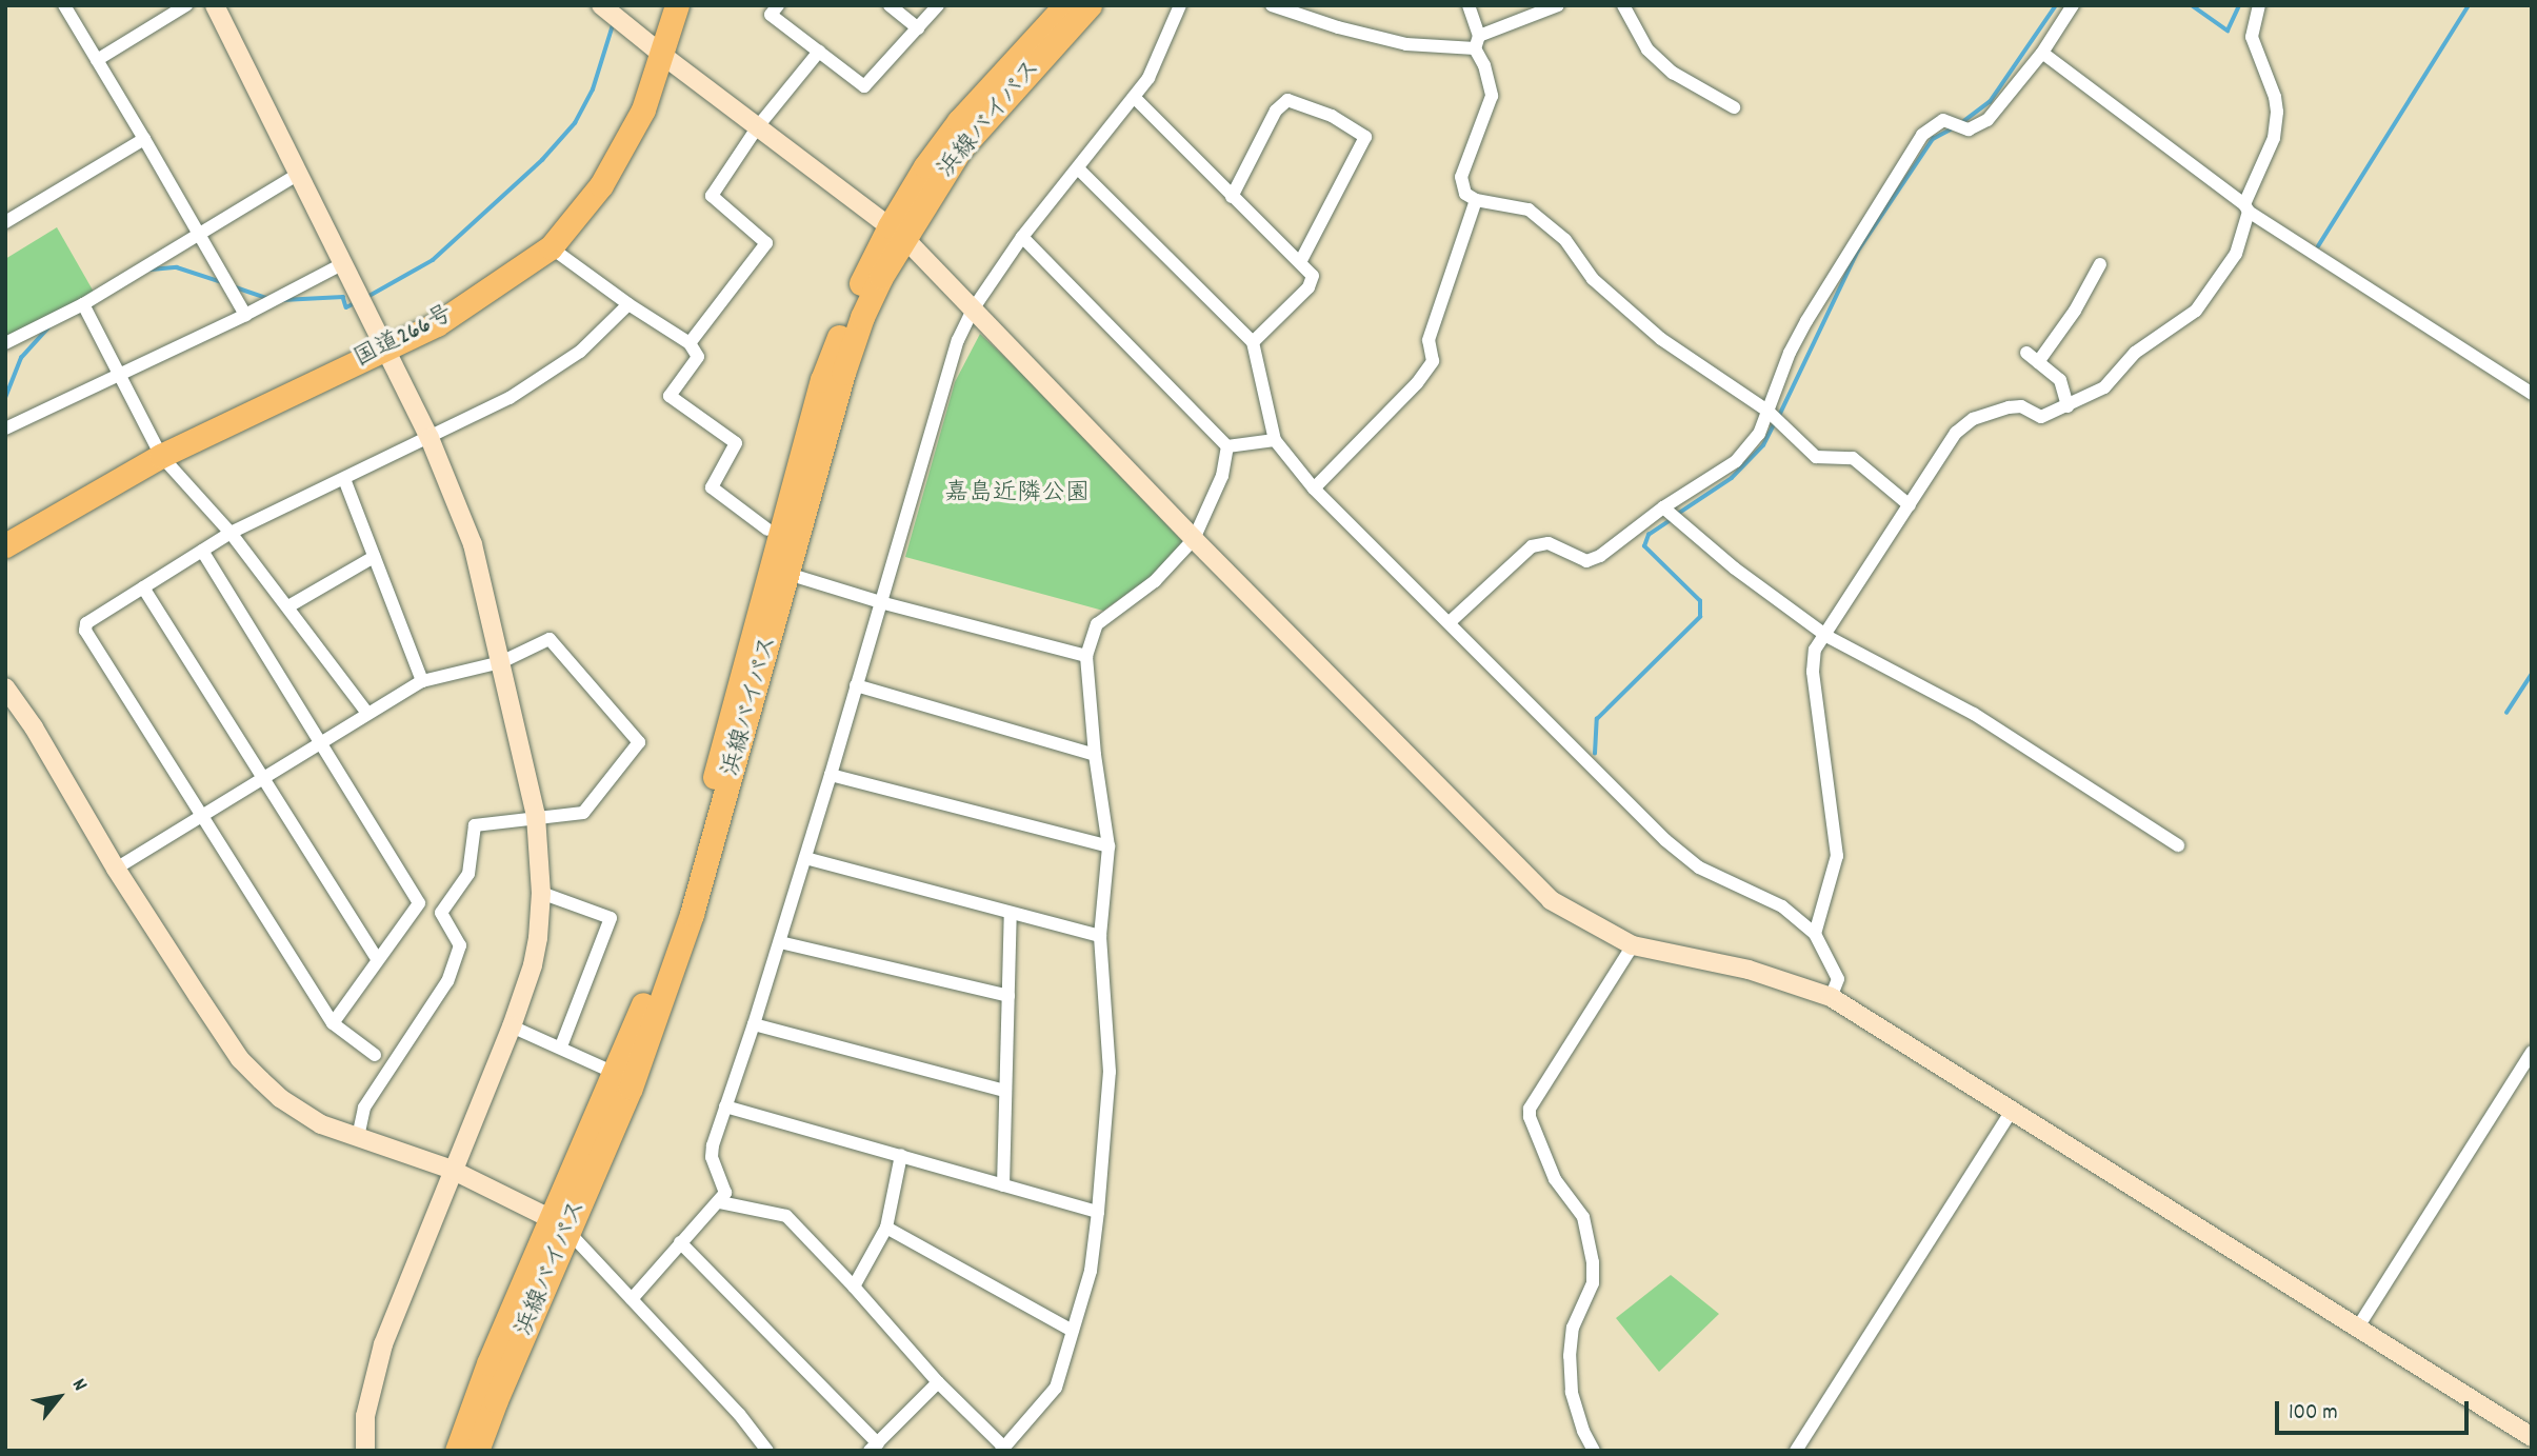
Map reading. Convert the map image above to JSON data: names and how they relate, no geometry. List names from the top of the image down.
{
  "streets": {
    "highway": ["浜線バイパス", "国道266号"]
  },
  "parks": ["嘉島近隣公園"],
  "scale_bar": "100 m",
  "north": "top right"
}
